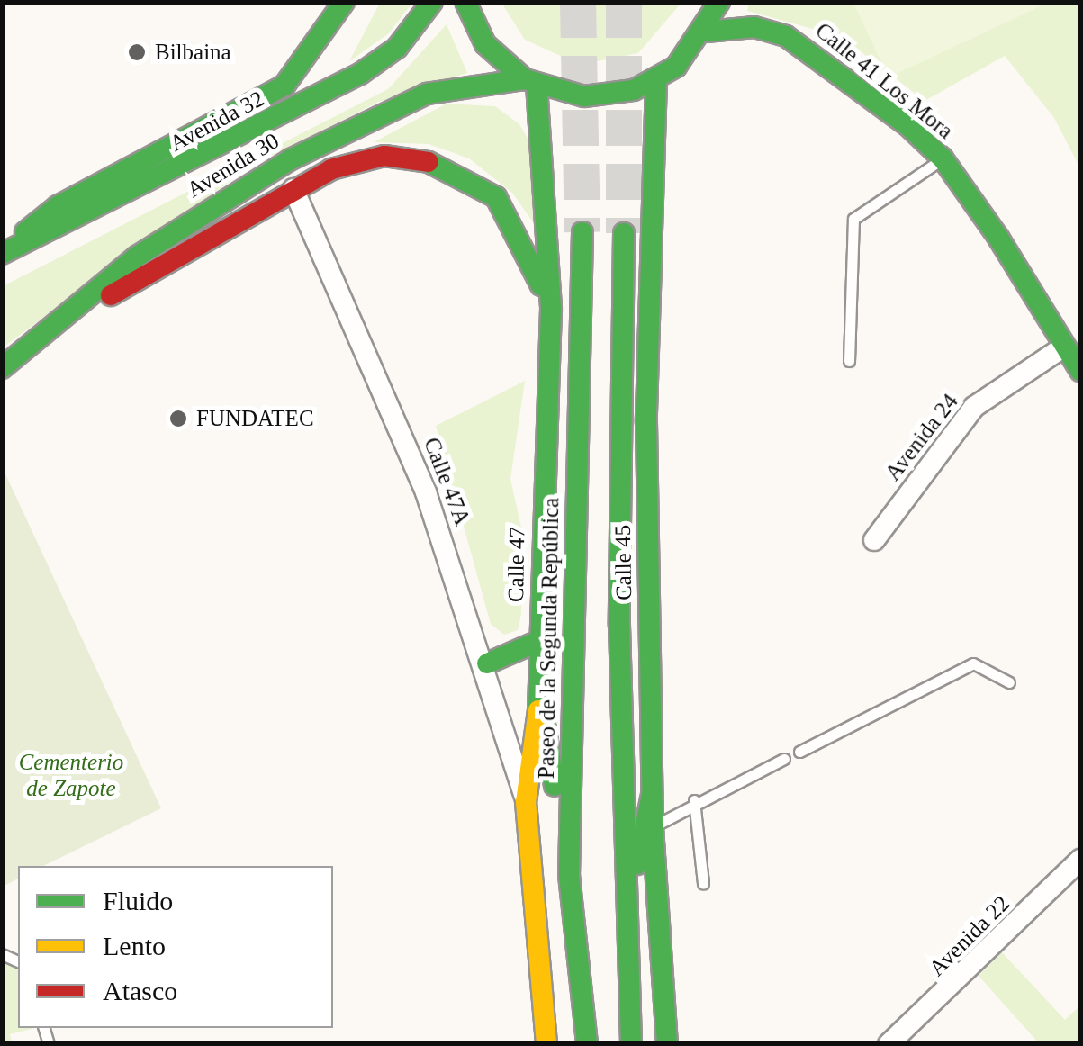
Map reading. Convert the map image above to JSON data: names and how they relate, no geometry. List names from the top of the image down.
{
  "streets": {
    "main road": [
      "Calle 41 Los Mora",
      "Avenida 32",
      "Avenida 30",
      "Calle 45",
      "Calle 47",
      "Paseo de la Segunda República"
    ],
    "street": ["Avenida 24", "Calle 47A", "Avenida 22"]
  },
  "crossings": [
    ["Calle 41 Los Mora", "Avenida 24"],
    ["Avenida 30", "Calle 45"],
    ["Avenida 30", "Calle 47"],
    ["Calle 47A", "Calle 47"]
  ],
  "parks": ["Cementerio de Zapote"],
  "places": ["Bilbaina", "FUNDATEC"],
  "legend": ["Fluido", "Lento", "Atasco"]
}
